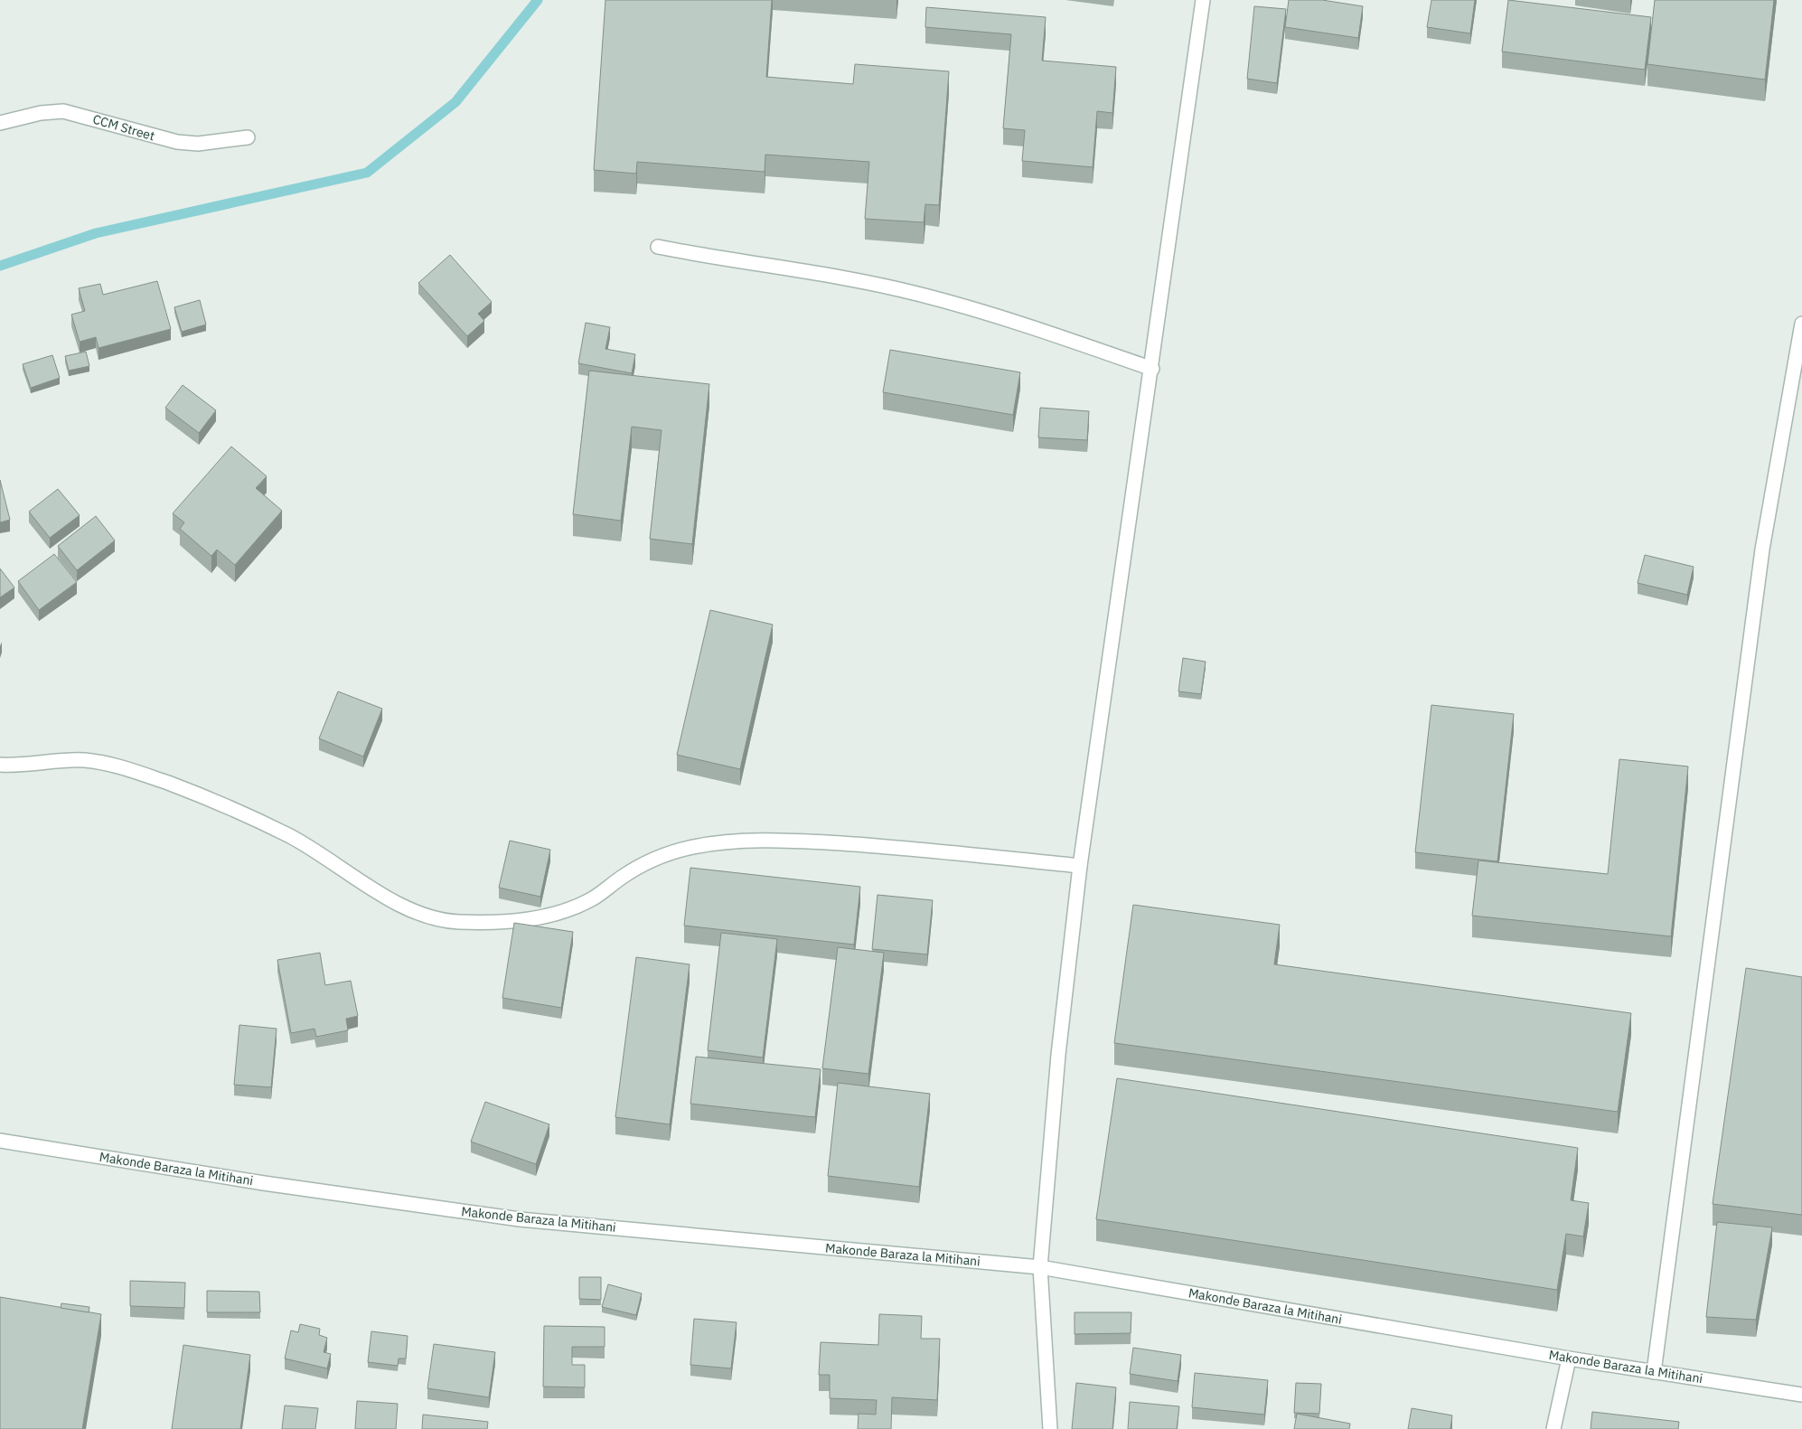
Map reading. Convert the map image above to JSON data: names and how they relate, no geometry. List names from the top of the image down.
{
  "streets": {
    "street": ["CCM Street", "Makonde Baraza la Mitihani"]
  }
}
